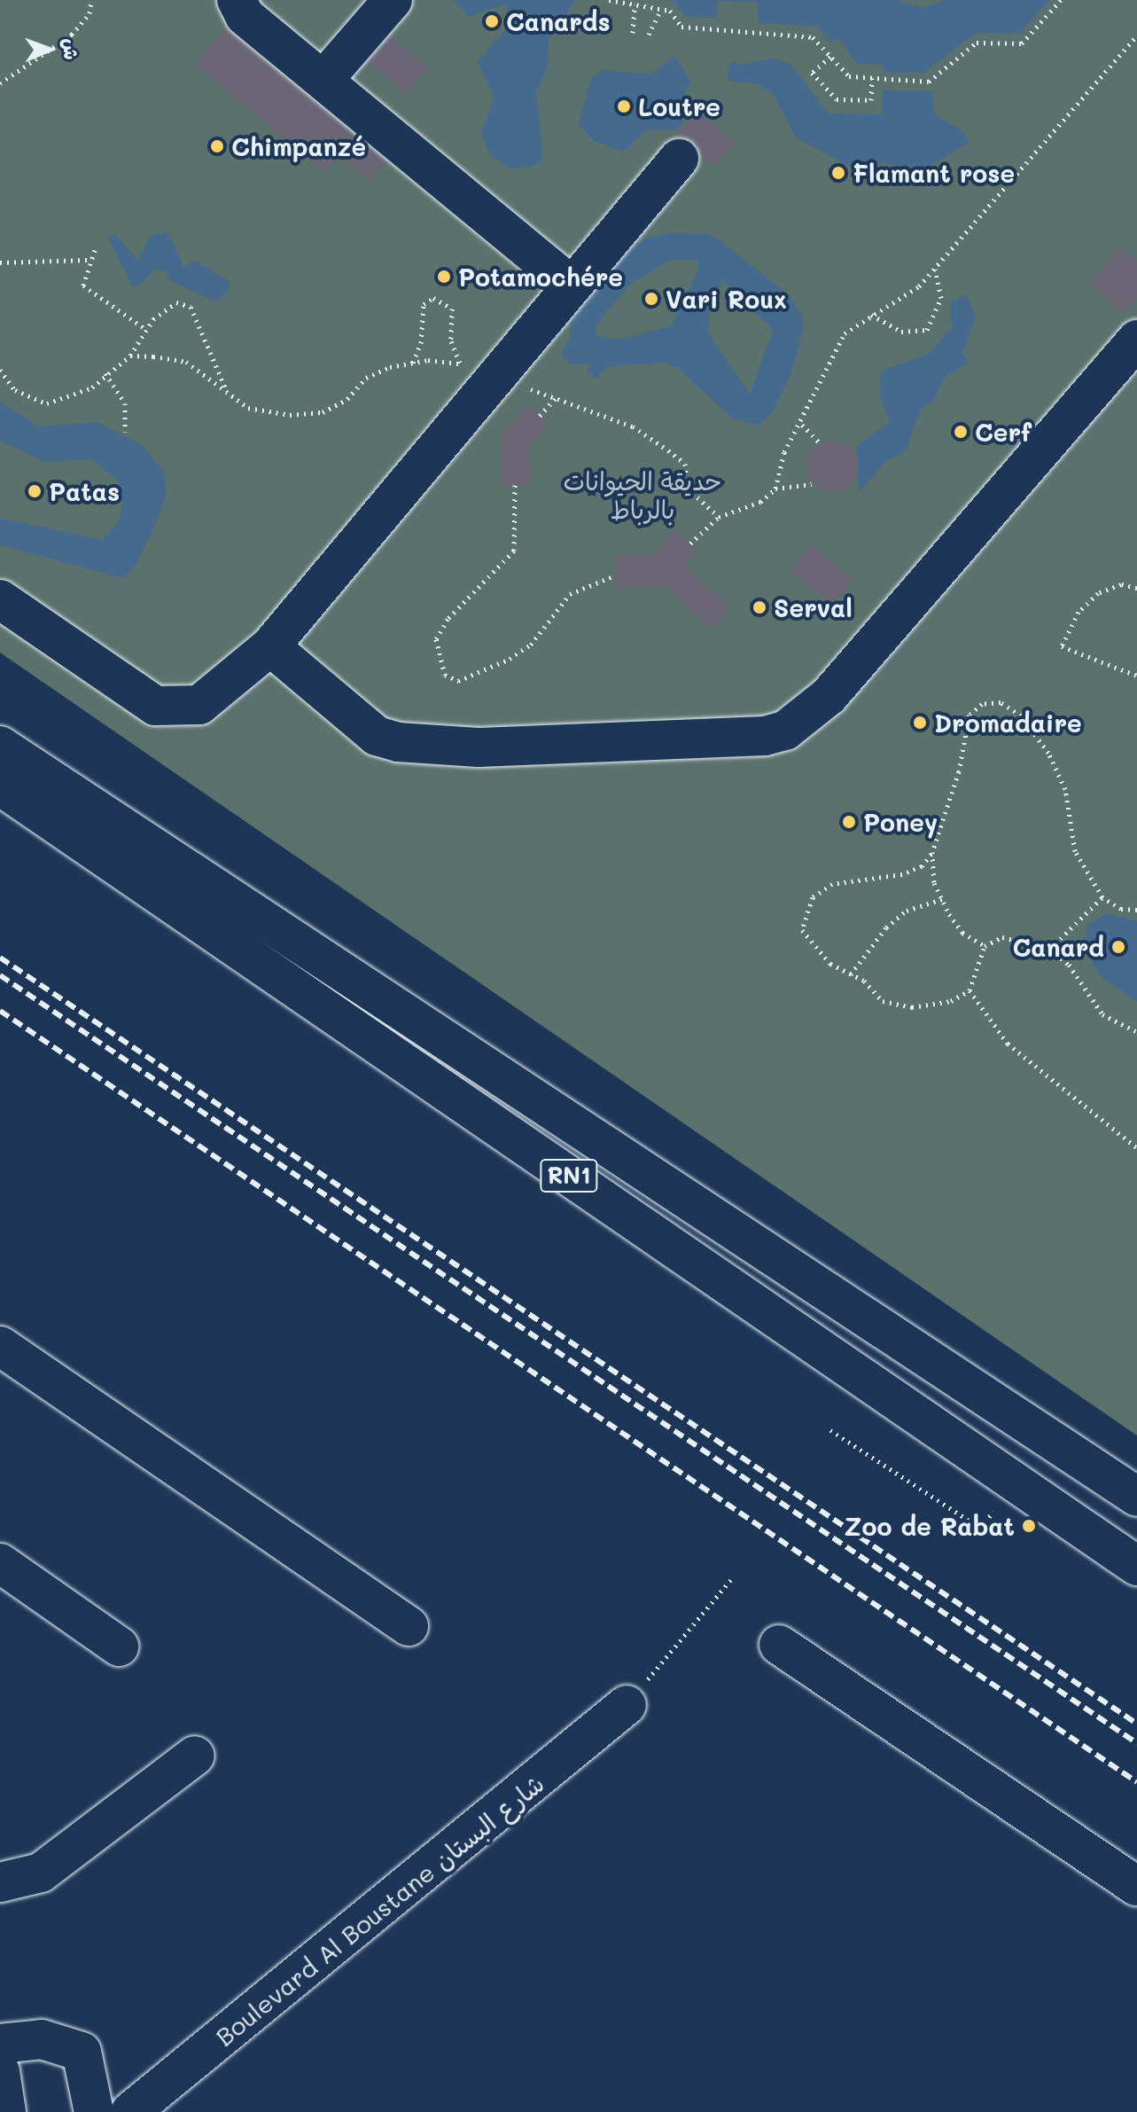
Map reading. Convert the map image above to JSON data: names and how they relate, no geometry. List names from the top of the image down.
{
  "streets": {
    "main road": ["RN1", "Boulevard Al Boustane شارع البستان"]
  },
  "parks": ["حديقة الحيوانات بالرباط"],
  "places": [
    "Canards",
    "Loutre",
    "Chimpanzé",
    "Flamant rose",
    "Potamochére",
    "Vari Roux",
    "Cerf",
    "Patas",
    "Serval",
    "Dromadaire",
    "Poney",
    "Canard",
    "Zoo de Rabat"
  ],
  "north": "right"
}
